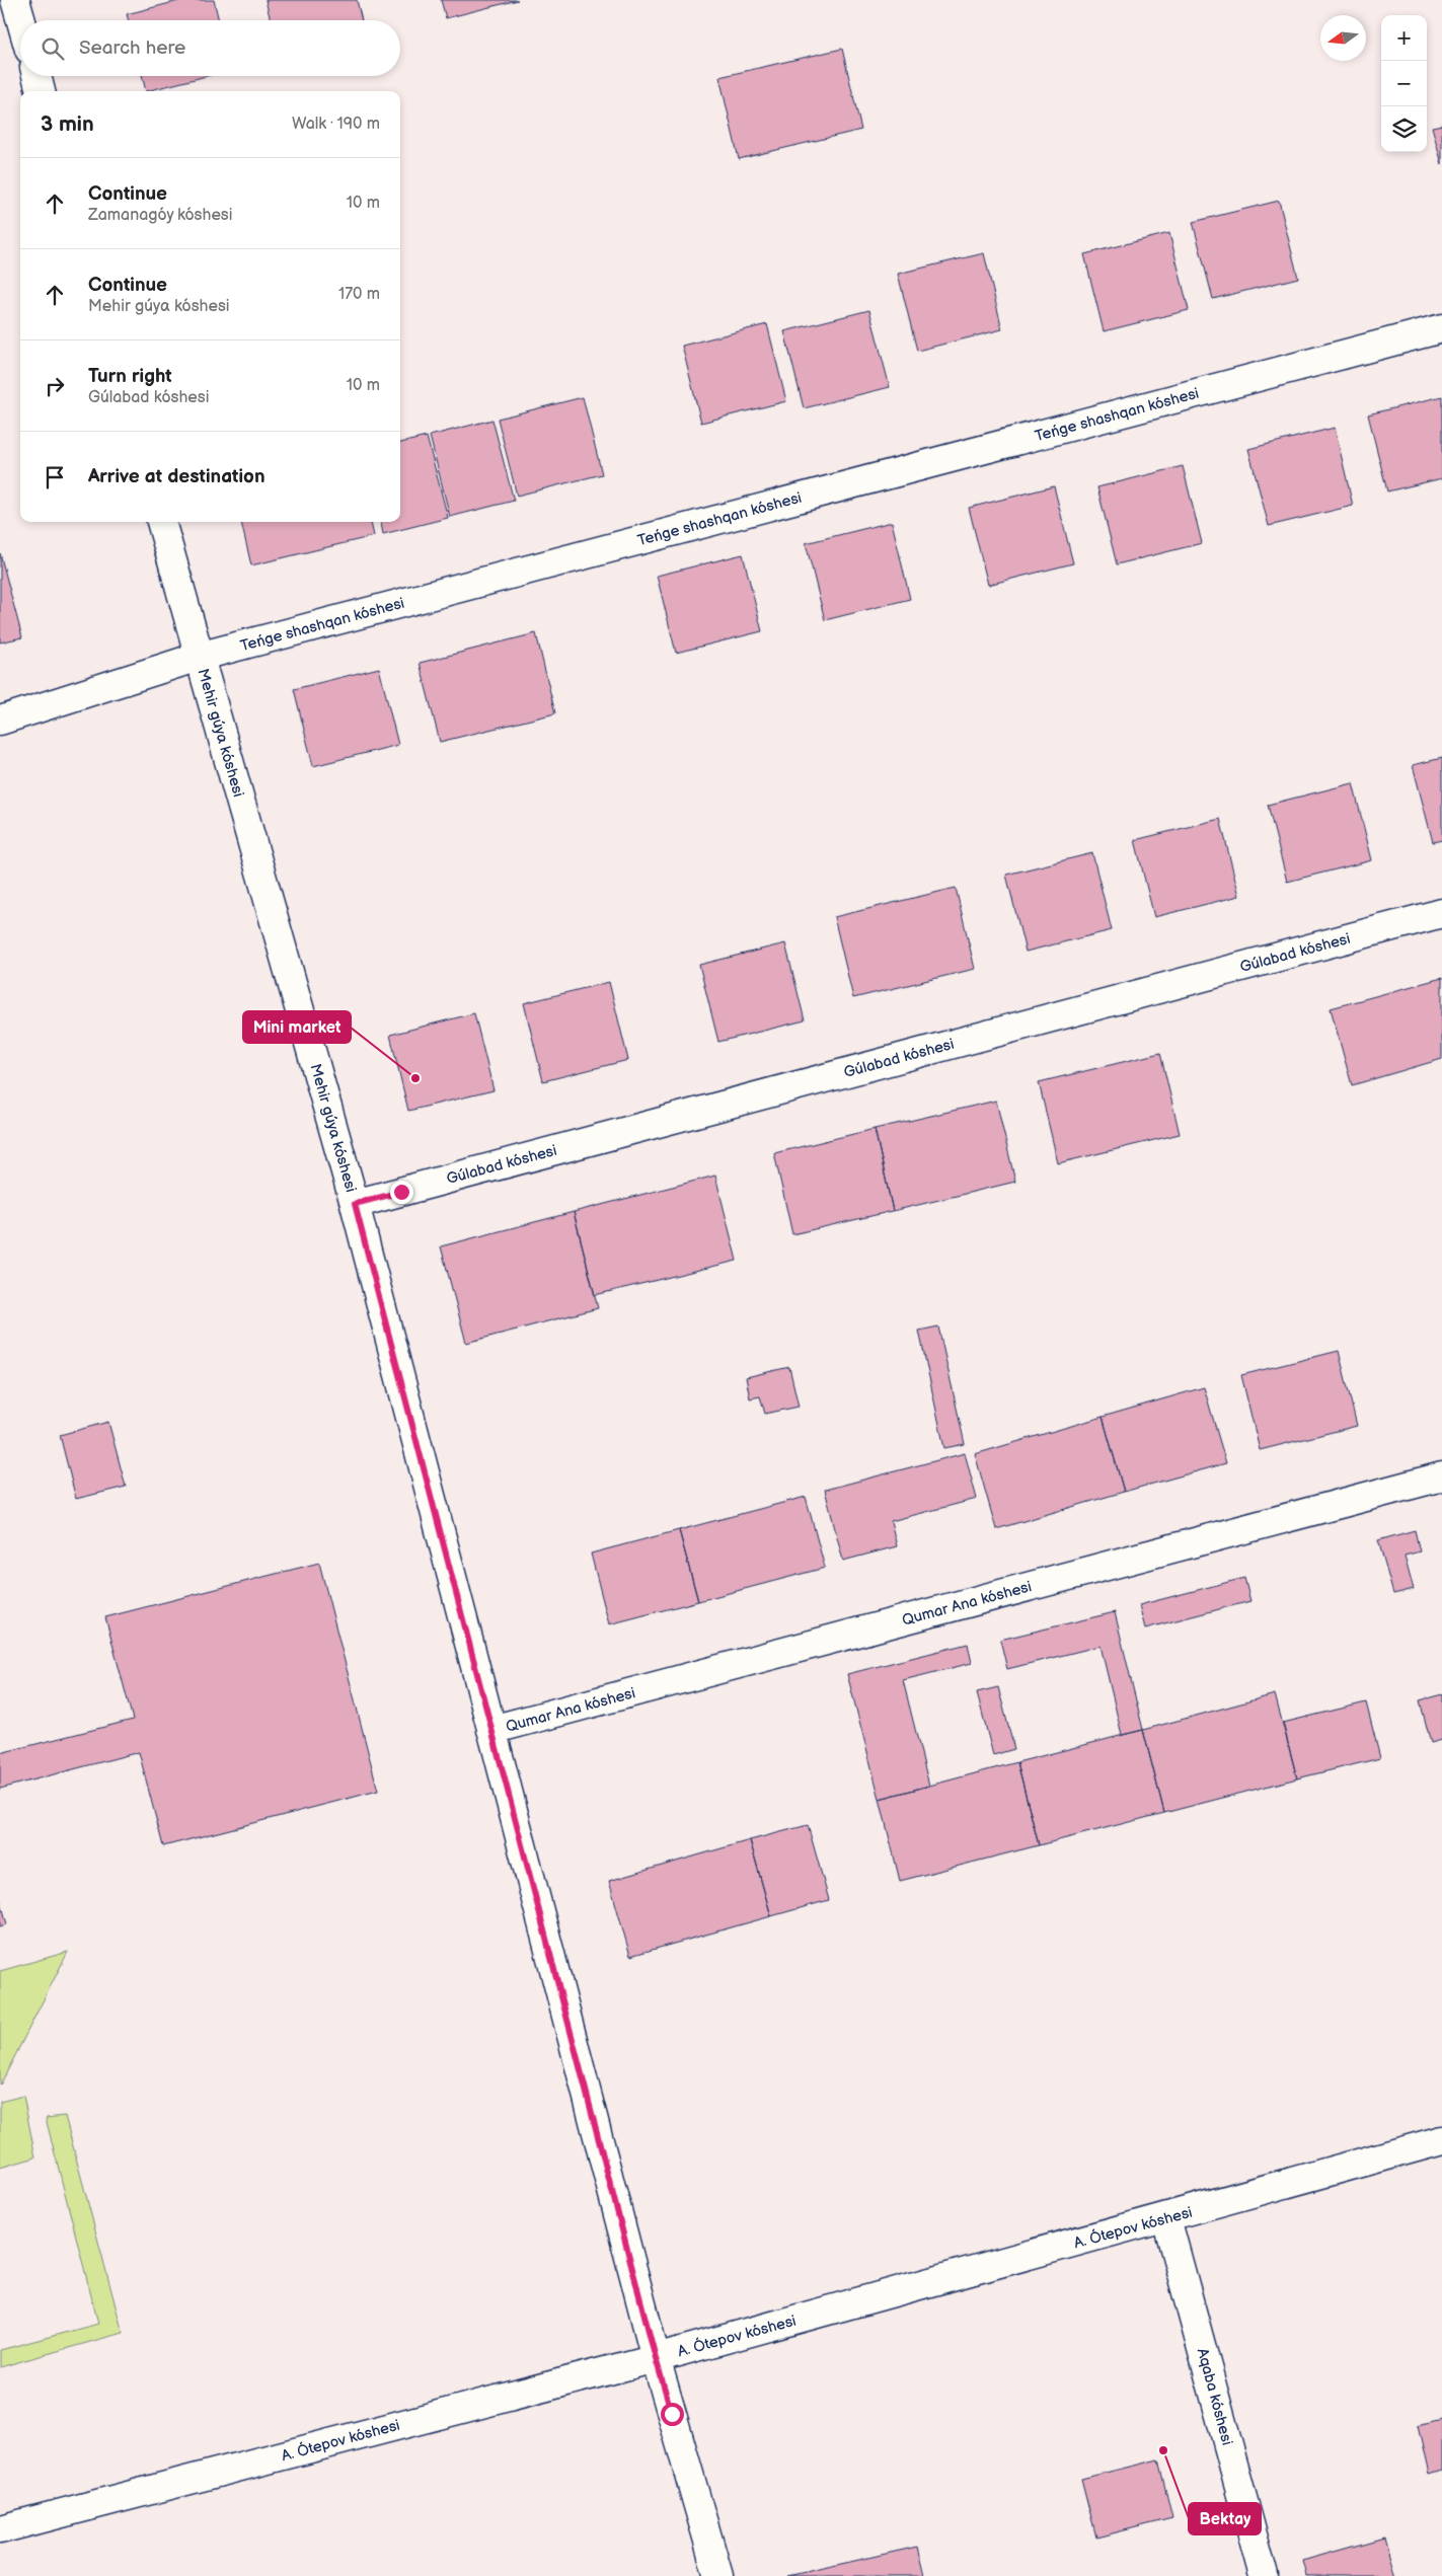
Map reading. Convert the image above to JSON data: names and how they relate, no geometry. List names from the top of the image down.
{
  "streets": {
    "street": [
      "Teńge shashqan kóshesi",
      "Mehir gúyа kóshesi",
      "Gúlabad kóshesi",
      "Qumar Ana kóshesi",
      "A. Ótepov kóshesi",
      "Aqaba kóshesi"
    ]
  },
  "crossings": [
    ["Teńge shashqan kóshesi", "Mehir gúyа kóshesi"],
    ["Mehir gúyа kóshesi", "Gúlabad kóshesi"],
    ["Mehir gúyа kóshesi", "Qumar Ana kóshesi"],
    ["Mehir gúyа kóshesi", "A. Ótepov kóshesi"],
    ["A. Ótepov kóshesi", "Aqaba kóshesi"]
  ],
  "places": ["Mini market", "Bektay"],
  "north": "left",
  "page": {
    "map_buttons": ["+", "−"],
    "search": "Search here",
    "heading": ["3 min", "Walk · 190 m"],
    "list": [
      ["Continue", "Zamanagóy kóshesi", "10 m"],
      ["Continue", "Mehir gúyа kóshesi", "170 m"],
      ["Turn right", "Gúlabad kóshesi", "10 m"],
      "Arrive at destination"
    ]
  }
}
